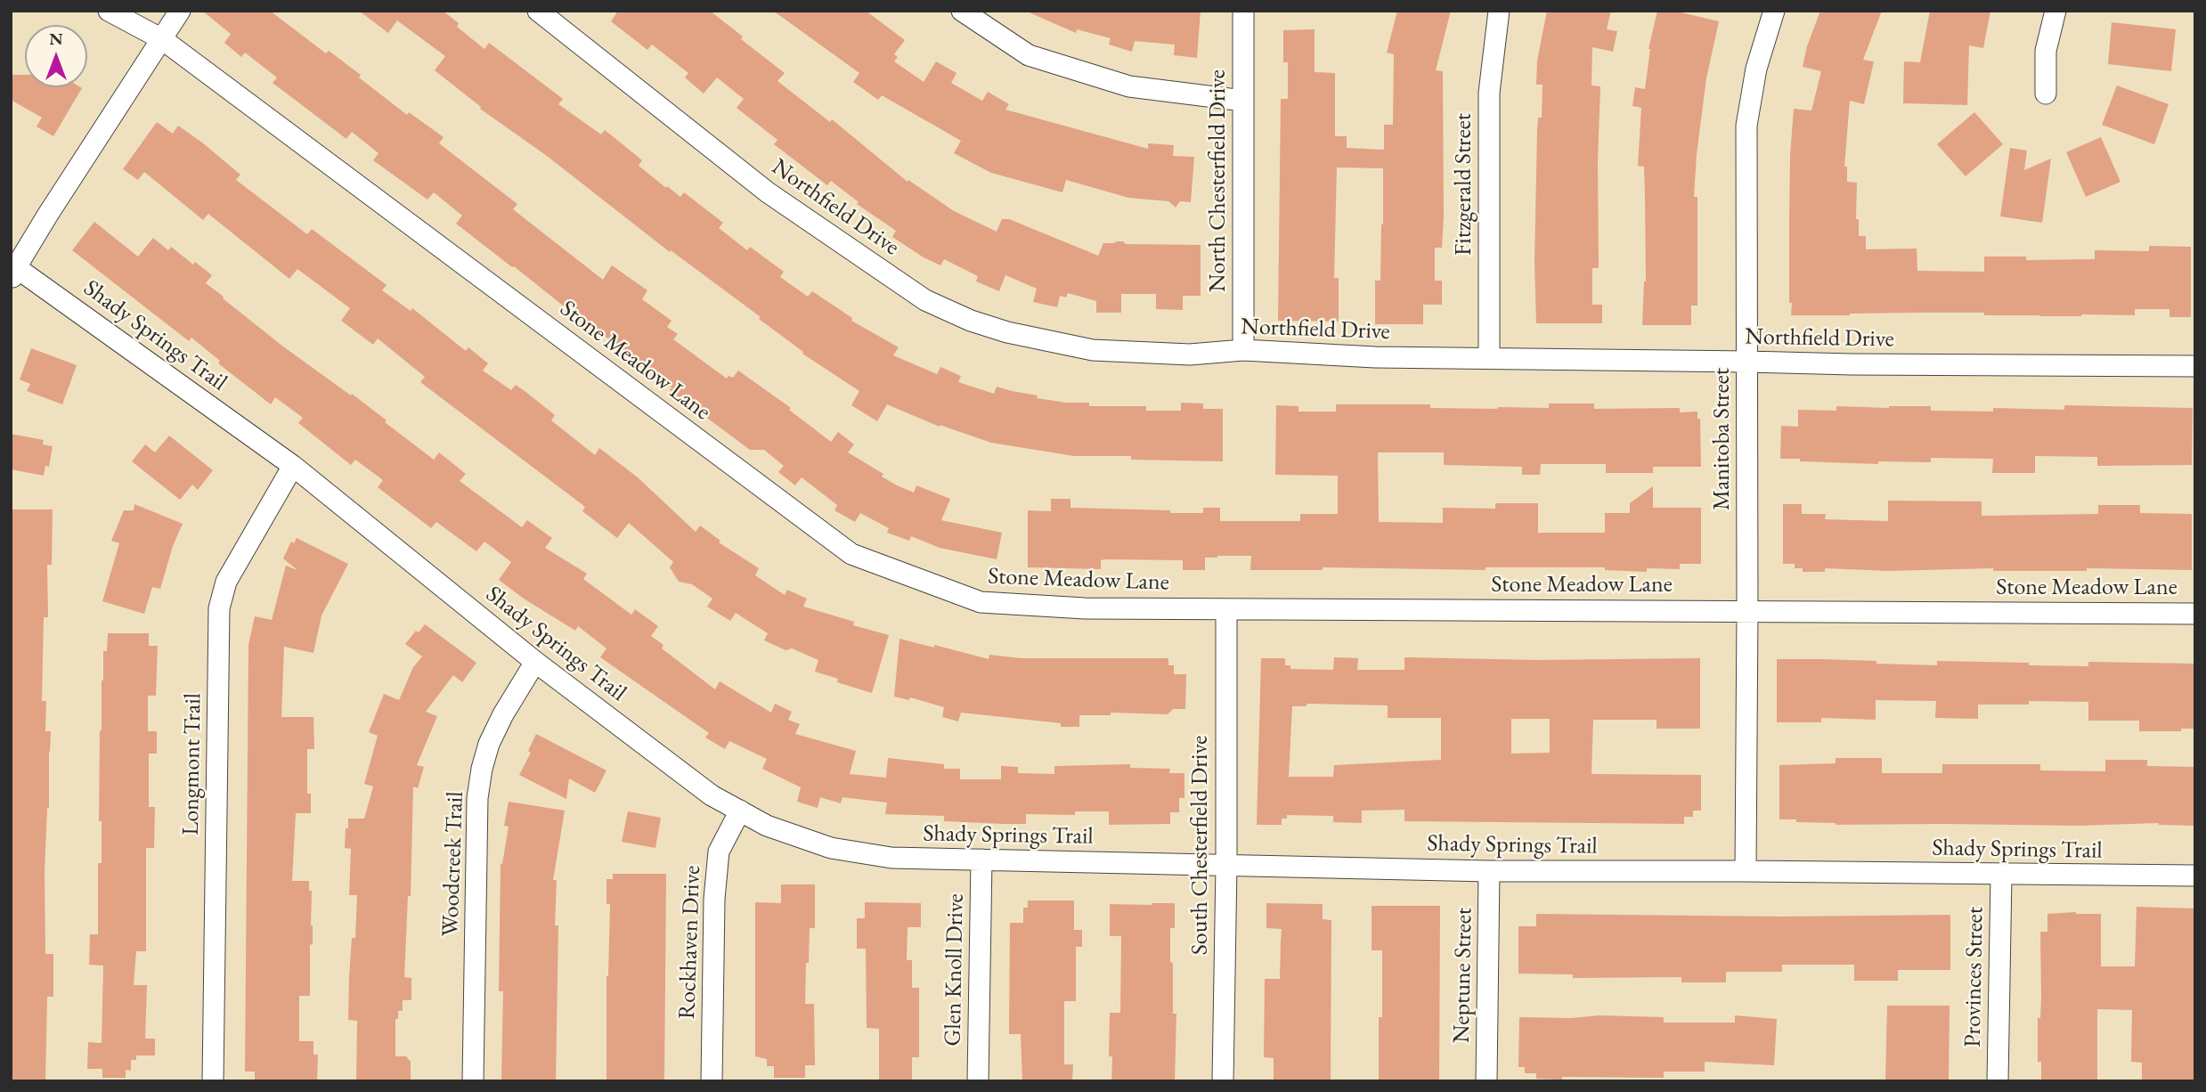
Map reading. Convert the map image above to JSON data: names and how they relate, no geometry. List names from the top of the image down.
{
  "streets": {
    "street": [
      "North Chesterfield Drive",
      "Fitzgerald Street",
      "Northfield Drive",
      "Shady Springs Trail",
      "Stone Meadow Lane",
      "Manitoba Street",
      "Longmont Trail",
      "South Chesterfield Drive",
      "Woodcreek Trail",
      "Rockhaven Drive",
      "Glen Knoll Drive",
      "Neptune Street",
      "Provinces Street"
    ]
  },
  "crossings": [
    ["North Chesterfield Drive", "Northfield Drive"],
    ["Fitzgerald Street", "Northfield Drive"],
    ["Northfield Drive", "Manitoba Street"],
    ["Shady Springs Trail", "Manitoba Street"],
    ["Shady Springs Trail", "Longmont Trail"],
    ["Shady Springs Trail", "South Chesterfield Drive"],
    ["Shady Springs Trail", "Woodcreek Trail"],
    ["Shady Springs Trail", "Rockhaven Drive"],
    ["Shady Springs Trail", "Glen Knoll Drive"],
    ["Shady Springs Trail", "Neptune Street"],
    ["Shady Springs Trail", "Provinces Street"],
    ["Stone Meadow Lane", "Manitoba Street"],
    ["Stone Meadow Lane", "South Chesterfield Drive"]
  ],
  "north": "top"
}
